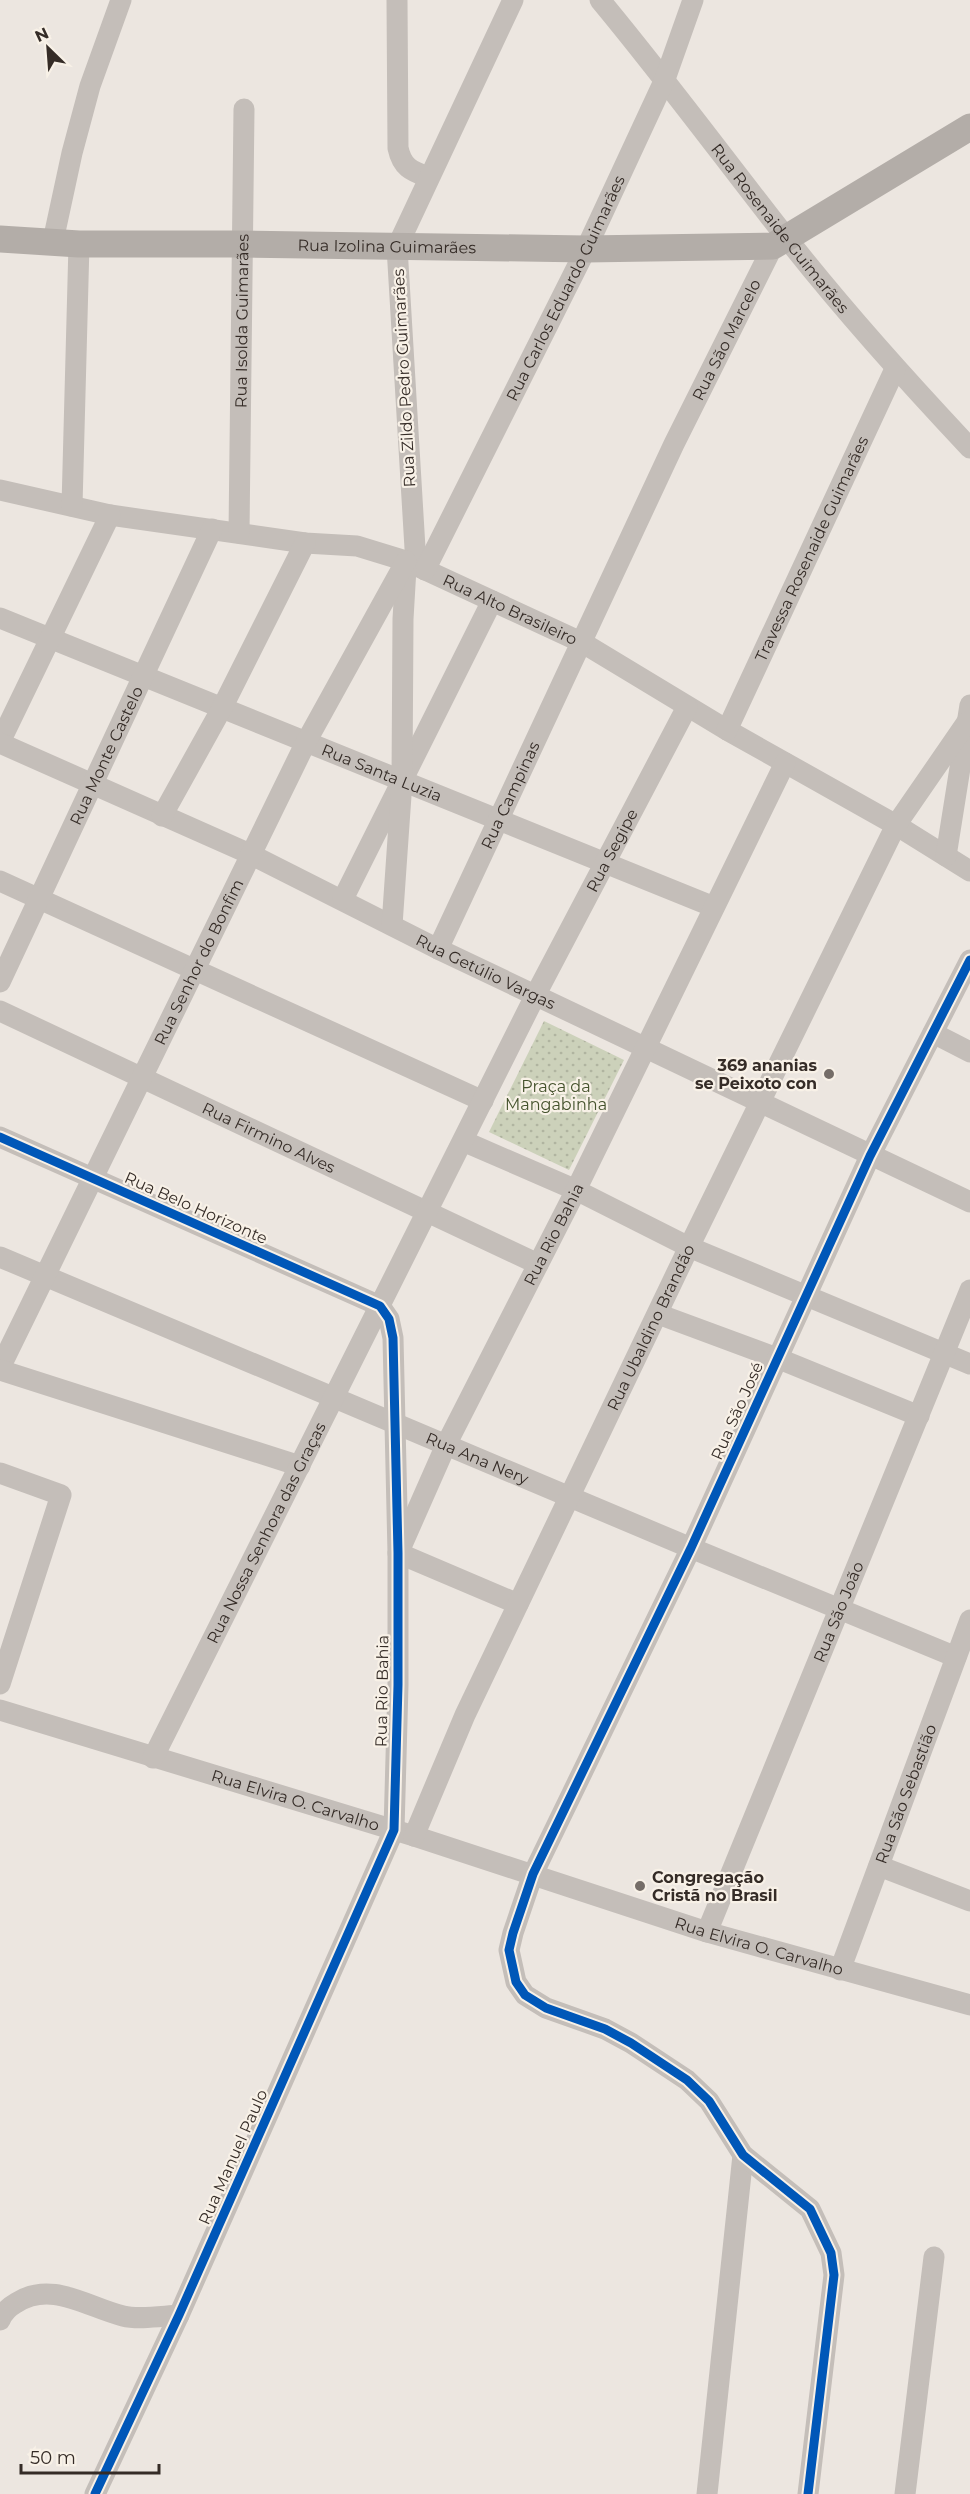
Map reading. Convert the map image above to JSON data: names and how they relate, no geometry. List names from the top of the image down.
{
  "streets": {
    "main road": ["Rua Izolina Guimarães"],
    "street": [
      "Rua Rosenaide Guimarães",
      "Rua Carlos Eduardo Guimarães",
      "Rua Isolda Guimarães",
      "Rua São Marcelo",
      "Rua Zildo Pedro Guimarães",
      "Travessa Rosenaide Guimarães",
      "Rua Alto Brasileiro",
      "Rua Monte Castelo",
      "Rua Santa Luzia",
      "Rua Campinas",
      "Rua Segipe",
      "Rua Senhor do Bonfim",
      "Rua Getúlio Vargas",
      "Rua Firmino Alves",
      "Rua Belo Horizonte",
      "Rua Rio Bahia",
      "Rua Ubaldino Brandão",
      "Rua São José",
      "Rua Ana Nery",
      "Rua Nossa Senhora das Graças",
      "Rua São João",
      "Rua São Sebastião",
      "Rua Elvira O. Carvalho",
      "Rua Manuel Paulo"
    ]
  },
  "crossings": [
    ["Rua Rosenaide Guimarães", "Rua Izolina Guimarães"],
    ["Rua Rosenaide Guimarães", "Rua Carlos Eduardo Guimarães"],
    ["Rua Rosenaide Guimarães", "Rua São Marcelo"],
    ["Rua Rosenaide Guimarães", "Travessa Rosenaide Guimarães"],
    ["Rua Izolina Guimarães", "Rua Carlos Eduardo Guimarães"],
    ["Rua Izolina Guimarães", "Rua Isolda Guimarães"],
    ["Rua Izolina Guimarães", "Rua São Marcelo"],
    ["Rua Izolina Guimarães", "Rua Zildo Pedro Guimarães"],
    ["Rua Carlos Eduardo Guimarães", "Rua Zildo Pedro Guimarães"],
    ["Rua Carlos Eduardo Guimarães", "Rua Alto Brasileiro"],
    ["Rua Carlos Eduardo Guimarães", "Rua Senhor do Bonfim"],
    ["Rua Isolda Guimarães", "Rua Alto Brasileiro"],
    ["Rua São Marcelo", "Rua Alto Brasileiro"],
    ["Rua São Marcelo", "Rua Campinas"],
    ["Rua Zildo Pedro Guimarães", "Rua Alto Brasileiro"],
    ["Rua Zildo Pedro Guimarães", "Rua Santa Luzia"],
    ["Rua Zildo Pedro Guimarães", "Rua Senhor do Bonfim"],
    ["Rua Zildo Pedro Guimarães", "Rua Getúlio Vargas"],
    ["Travessa Rosenaide Guimarães", "Rua Alto Brasileiro"],
    ["Rua Alto Brasileiro", "Rua Monte Castelo"],
    ["Rua Alto Brasileiro", "Rua Campinas"],
    ["Rua Alto Brasileiro", "Rua Segipe"],
    ["Rua Alto Brasileiro", "Rua Senhor do Bonfim"],
    ["Rua Alto Brasileiro", "Rua Rio Bahia"],
    ["Rua Alto Brasileiro", "Rua Ubaldino Brandão"],
    ["Rua Monte Castelo", "Rua Santa Luzia"],
    ["Rua Monte Castelo", "Rua Getúlio Vargas"],
    ["Rua Santa Luzia", "Rua Campinas"],
    ["Rua Santa Luzia", "Rua Segipe"],
    ["Rua Santa Luzia", "Rua Senhor do Bonfim"],
    ["Rua Santa Luzia", "Rua Rio Bahia"],
    ["Rua Campinas", "Rua Getúlio Vargas"],
    ["Rua Segipe", "Rua Getúlio Vargas"],
    ["Rua Segipe", "Rua Nossa Senhora das Graças"],
    ["Rua Senhor do Bonfim", "Rua Getúlio Vargas"],
    ["Rua Senhor do Bonfim", "Rua Firmino Alves"],
    ["Rua Senhor do Bonfim", "Rua Belo Horizonte"],
    ["Rua Senhor do Bonfim", "Rua Ana Nery"],
    ["Rua Getúlio Vargas", "Rua Rio Bahia"],
    ["Rua Getúlio Vargas", "Rua Ubaldino Brandão"],
    ["Rua Getúlio Vargas", "Rua São José"],
    ["Rua Getúlio Vargas", "Rua Nossa Senhora das Graças"],
    ["Rua Firmino Alves", "Rua Rio Bahia"],
    ["Rua Firmino Alves", "Rua Nossa Senhora das Graças"],
    ["Rua Belo Horizonte", "Rua Nossa Senhora das Graças"],
    ["Rua Rio Bahia", "Rua Ubaldino Brandão"],
    ["Rua Rio Bahia", "Rua Ana Nery"],
    ["Rua Rio Bahia", "Rua Elvira O. Carvalho"],
    ["Rua Rio Bahia", "Rua Manuel Paulo"],
    ["Rua Ubaldino Brandão", "Rua Ana Nery"],
    ["Rua Ubaldino Brandão", "Rua Elvira O. Carvalho"],
    ["Rua Ubaldino Brandão", "Rua Manuel Paulo"],
    ["Rua São José", "Rua Ana Nery"],
    ["Rua São José", "Rua Elvira O. Carvalho"],
    ["Rua Ana Nery", "Rua Nossa Senhora das Graças"],
    ["Rua Ana Nery", "Rua São João"],
    ["Rua Ana Nery", "Rua São Sebastião"],
    ["Rua Nossa Senhora das Graças", "Rua Elvira O. Carvalho"],
    ["Rua São João", "Rua Elvira O. Carvalho"],
    ["Rua São Sebastião", "Rua Elvira O. Carvalho"],
    ["Rua Elvira O. Carvalho", "Rua Manuel Paulo"]
  ],
  "parks": ["Praça da Mangabinha"],
  "places": ["369 ananias se Peixoto con", "Congregação Cristã no Brasil"],
  "scale_bar": "50 m",
  "north": "top left"
}
